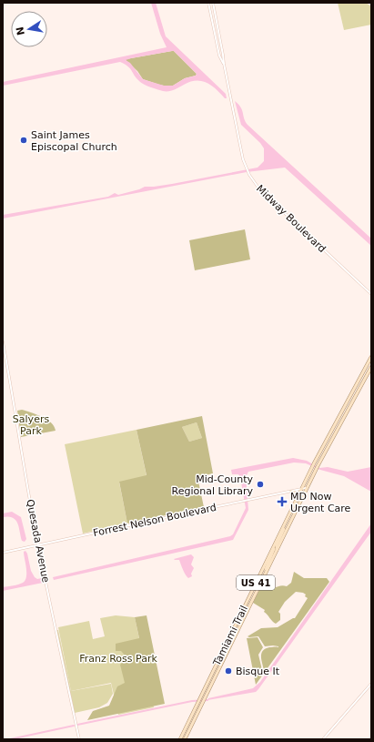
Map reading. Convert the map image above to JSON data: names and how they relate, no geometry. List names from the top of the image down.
{
  "streets": {
    "main road": ["US 41", "Tamiami Trail"],
    "street": ["Midway Boulevard", "Forrest Nelson Boulevard", "Quesada Avenue"]
  },
  "crossings": [
    ["Forrest Nelson Boulevard", "Quesada Avenue"],
    ["Forrest Nelson Boulevard", "Tamiami Trail"]
  ],
  "parks": ["Salyers Park", "Franz Ross Park"],
  "places": {
    "other": ["Saint James Episcopal Church", "Mid-County Regional Library", "Bisque It"],
    "health": ["MD Now Urgent Care"]
  },
  "north": "left"
}
